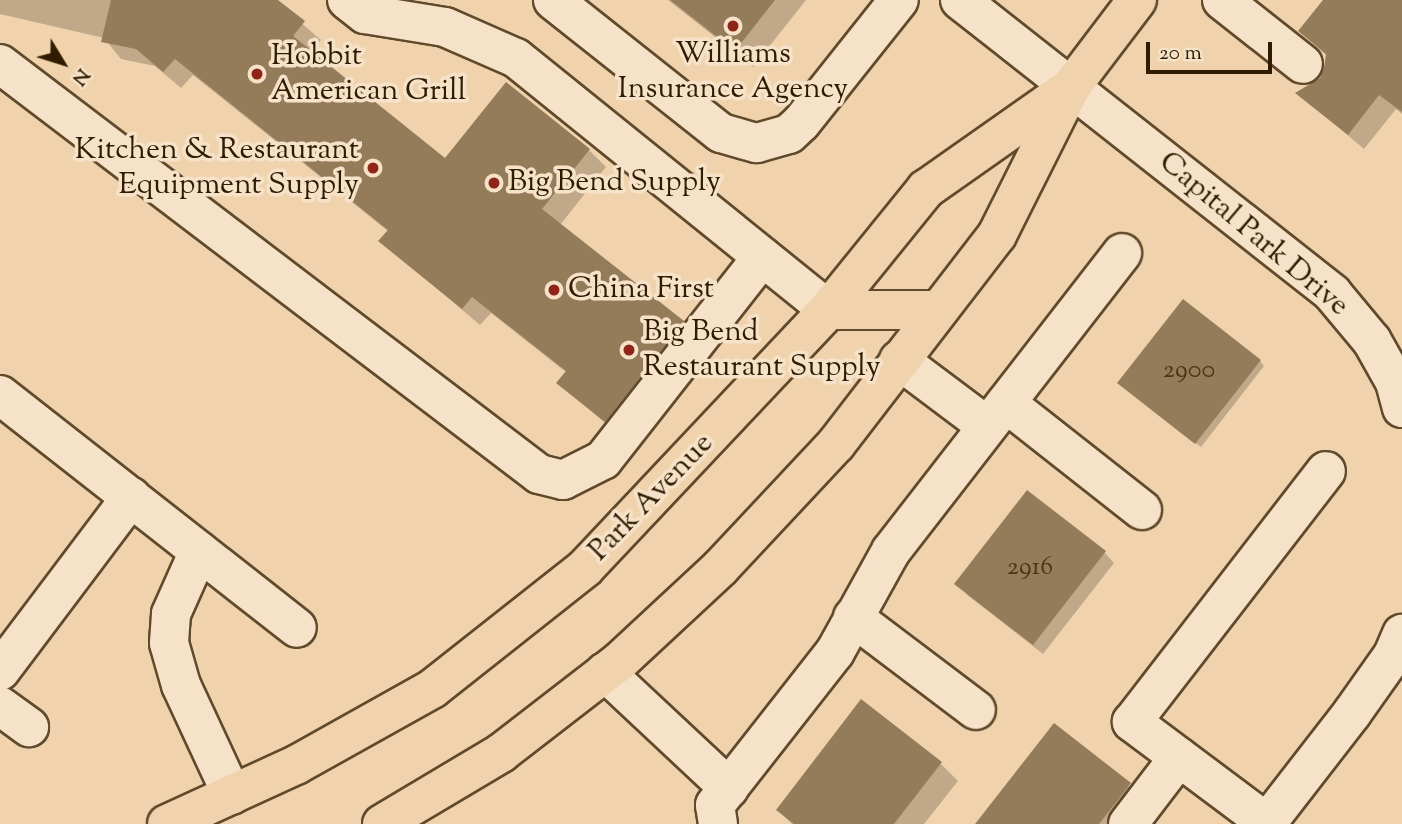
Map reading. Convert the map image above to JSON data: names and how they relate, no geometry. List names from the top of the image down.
{
  "streets": {
    "main road": ["Park Avenue"],
    "street": ["Capital Park Drive"]
  },
  "crossings": [
    ["Capital Park Drive", "Park Avenue"]
  ],
  "places": [
    "Williams Insurance Agency",
    "Hobbit American Grill",
    "Kitchen & Restaurant Equipment Supply",
    "Big Bend Supply",
    "China First",
    "Big Bend Restaurant Supply"
  ],
  "house_numbers": ["2900", "2916"],
  "scale_bar": "20 m",
  "north": "bottom right"
}
